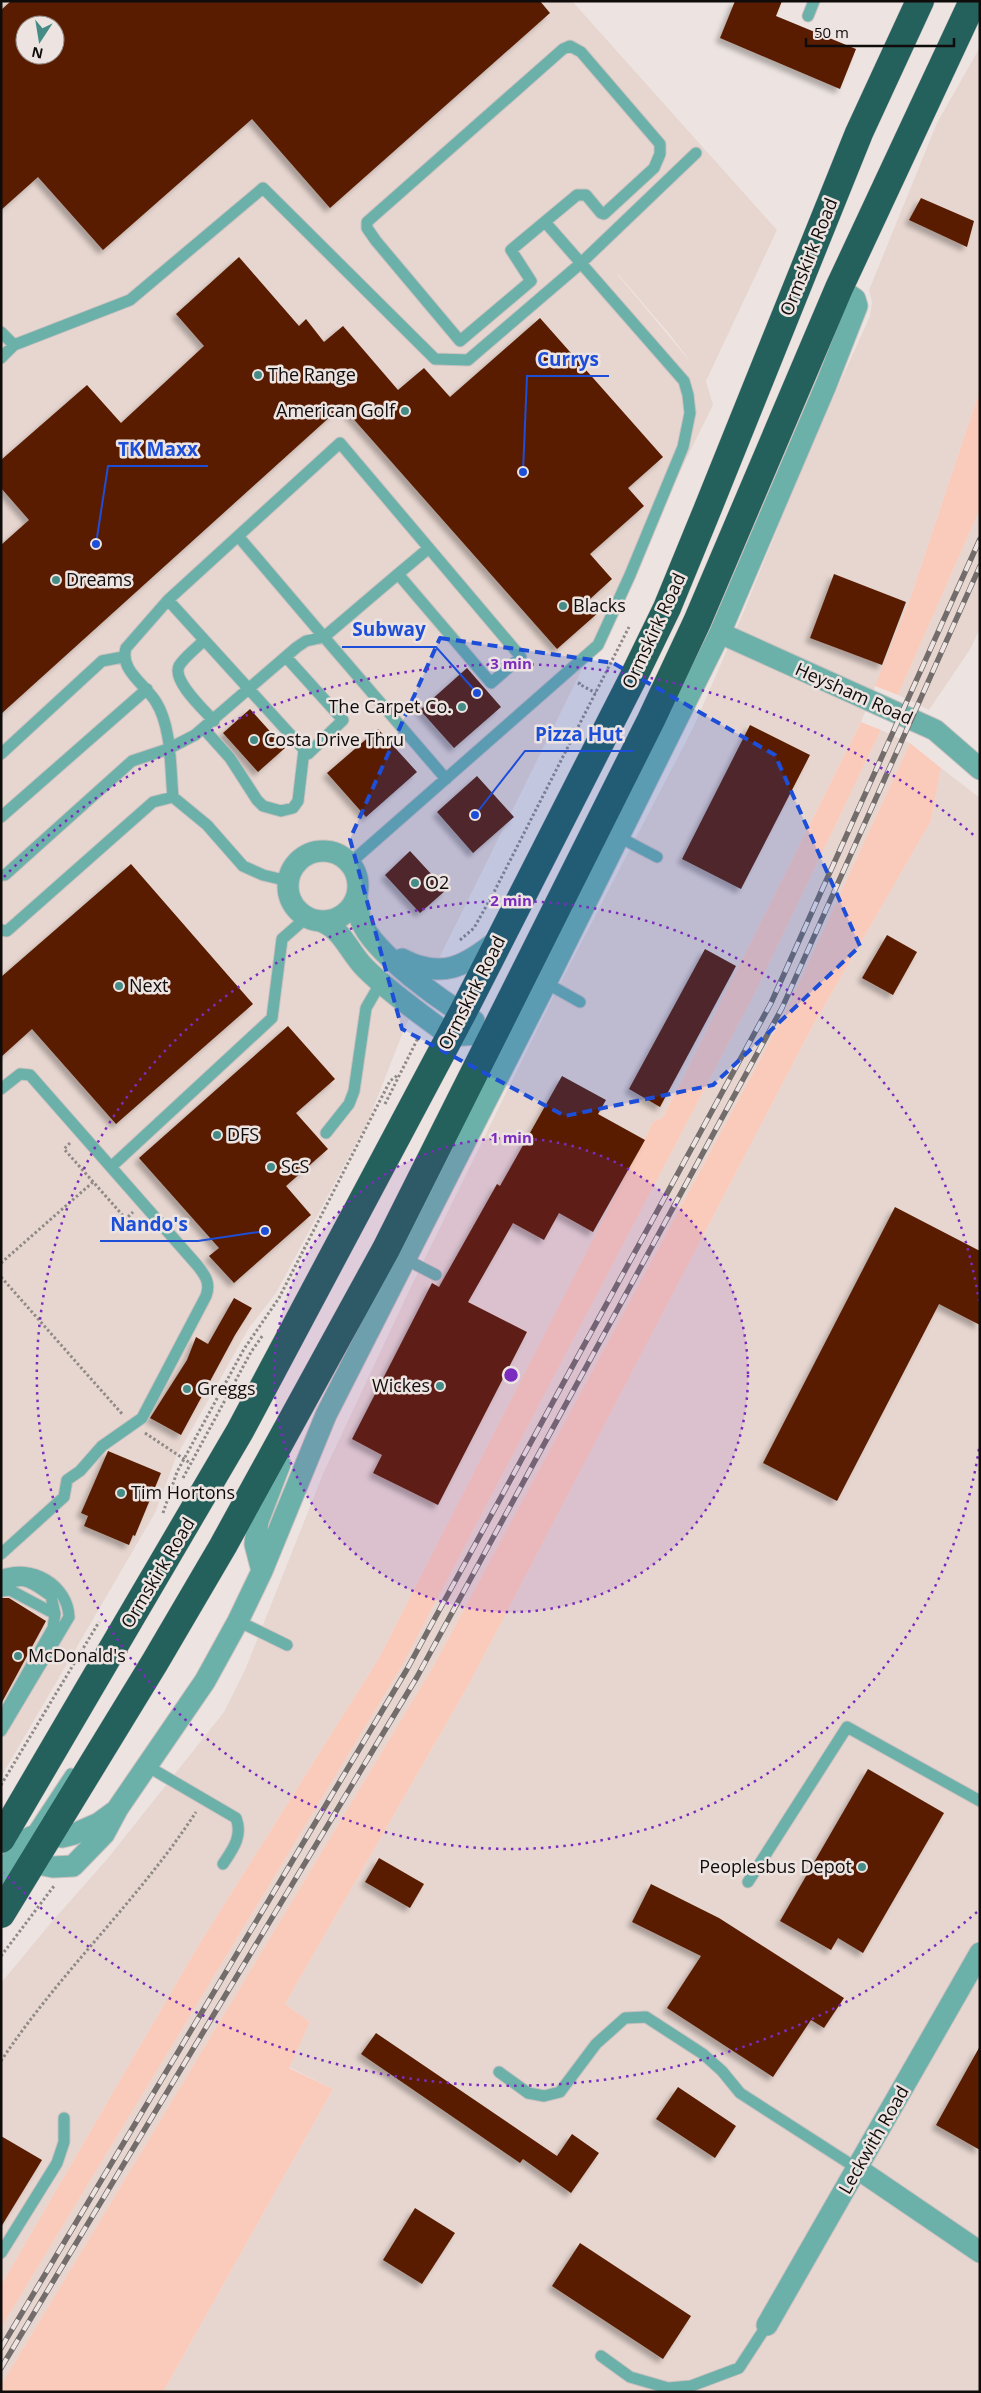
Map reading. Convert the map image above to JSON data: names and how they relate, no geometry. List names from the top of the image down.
{
  "streets": {
    "highway": ["Ormskirk Road"],
    "street": ["Heysham Road", "Leckwith Road"]
  },
  "places": [
    "The Range",
    "American Golf",
    "Currys",
    "TK Maxx",
    "Dreams",
    "Blacks",
    "Subway",
    "The Carpet Co.",
    "Costa Drive Thru",
    "Pizza Hut",
    "O2",
    "Next",
    "DFS",
    "ScS",
    "Nando's",
    "Wickes",
    "Greggs",
    "Tim Hortons",
    "McDonald's",
    "Peoplesbus Depot"
  ],
  "scale_bar": "50 m",
  "north": "bottom",
  "rings": ["3 min", "2 min", "1 min"]
}
